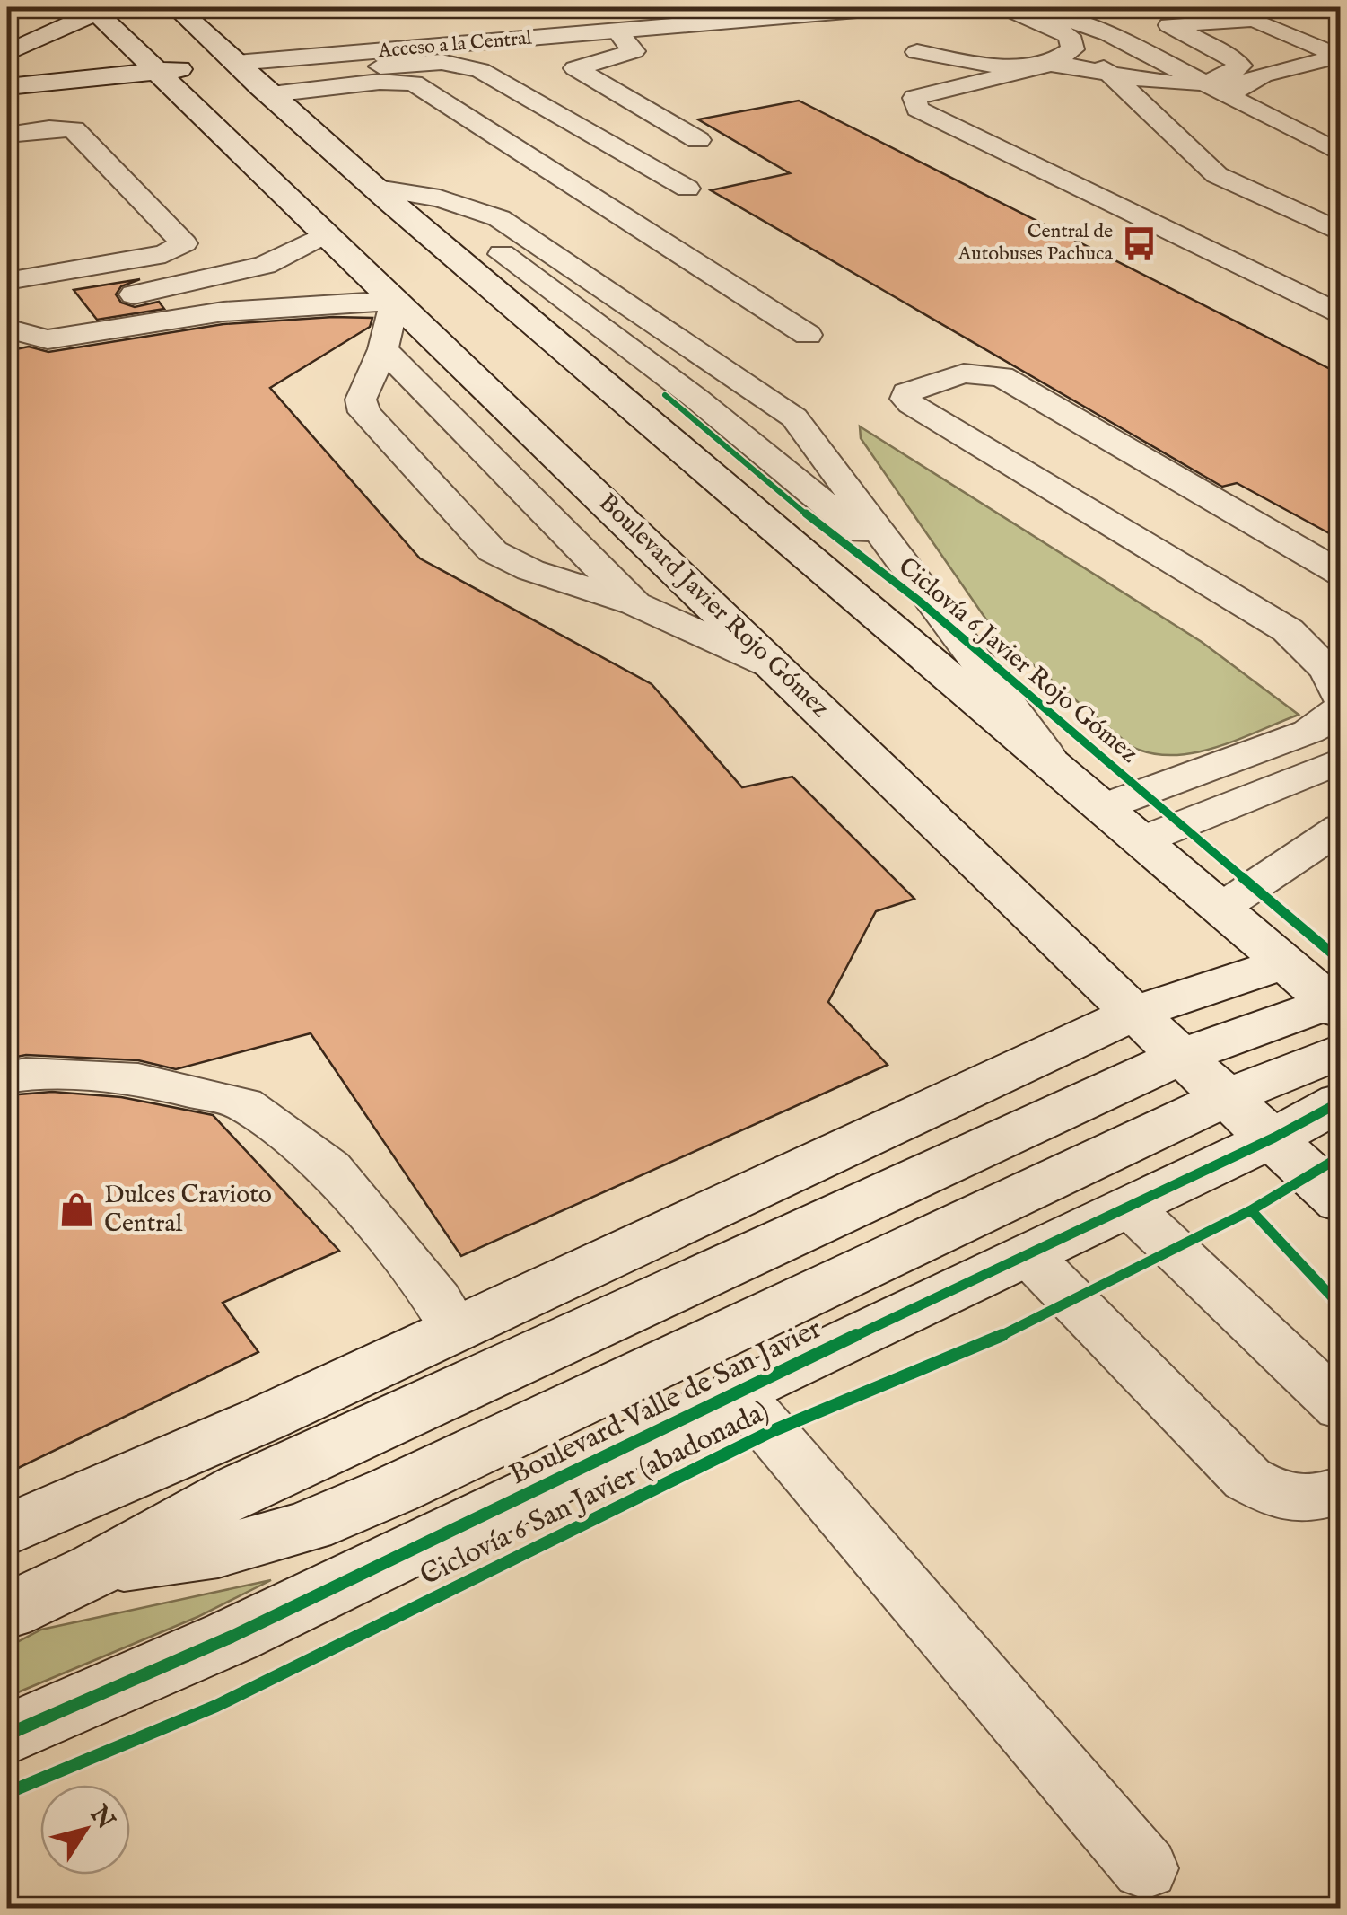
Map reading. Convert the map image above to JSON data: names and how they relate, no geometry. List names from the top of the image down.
{
  "streets": {
    "main road": ["Acceso a la Central", "Boulevard Javier Rojo Gómez", "Boulevard Valle de San Javier"],
    "cycle path": ["Ciclovía 6 Javier Rojo Gómez", "Ciclovía 6 San Javier (abadonada)"]
  },
  "crossings": [
    ["Acceso a la Central", "Boulevard Javier Rojo Gómez"],
    ["Boulevard Javier Rojo Gómez", "Boulevard Valle de San Javier"]
  ],
  "places": {
    "bus stop": ["Central de Autobuses Pachuca"],
    "shop": ["Dulces Cravioto Central"]
  },
  "north": "top right"
}
